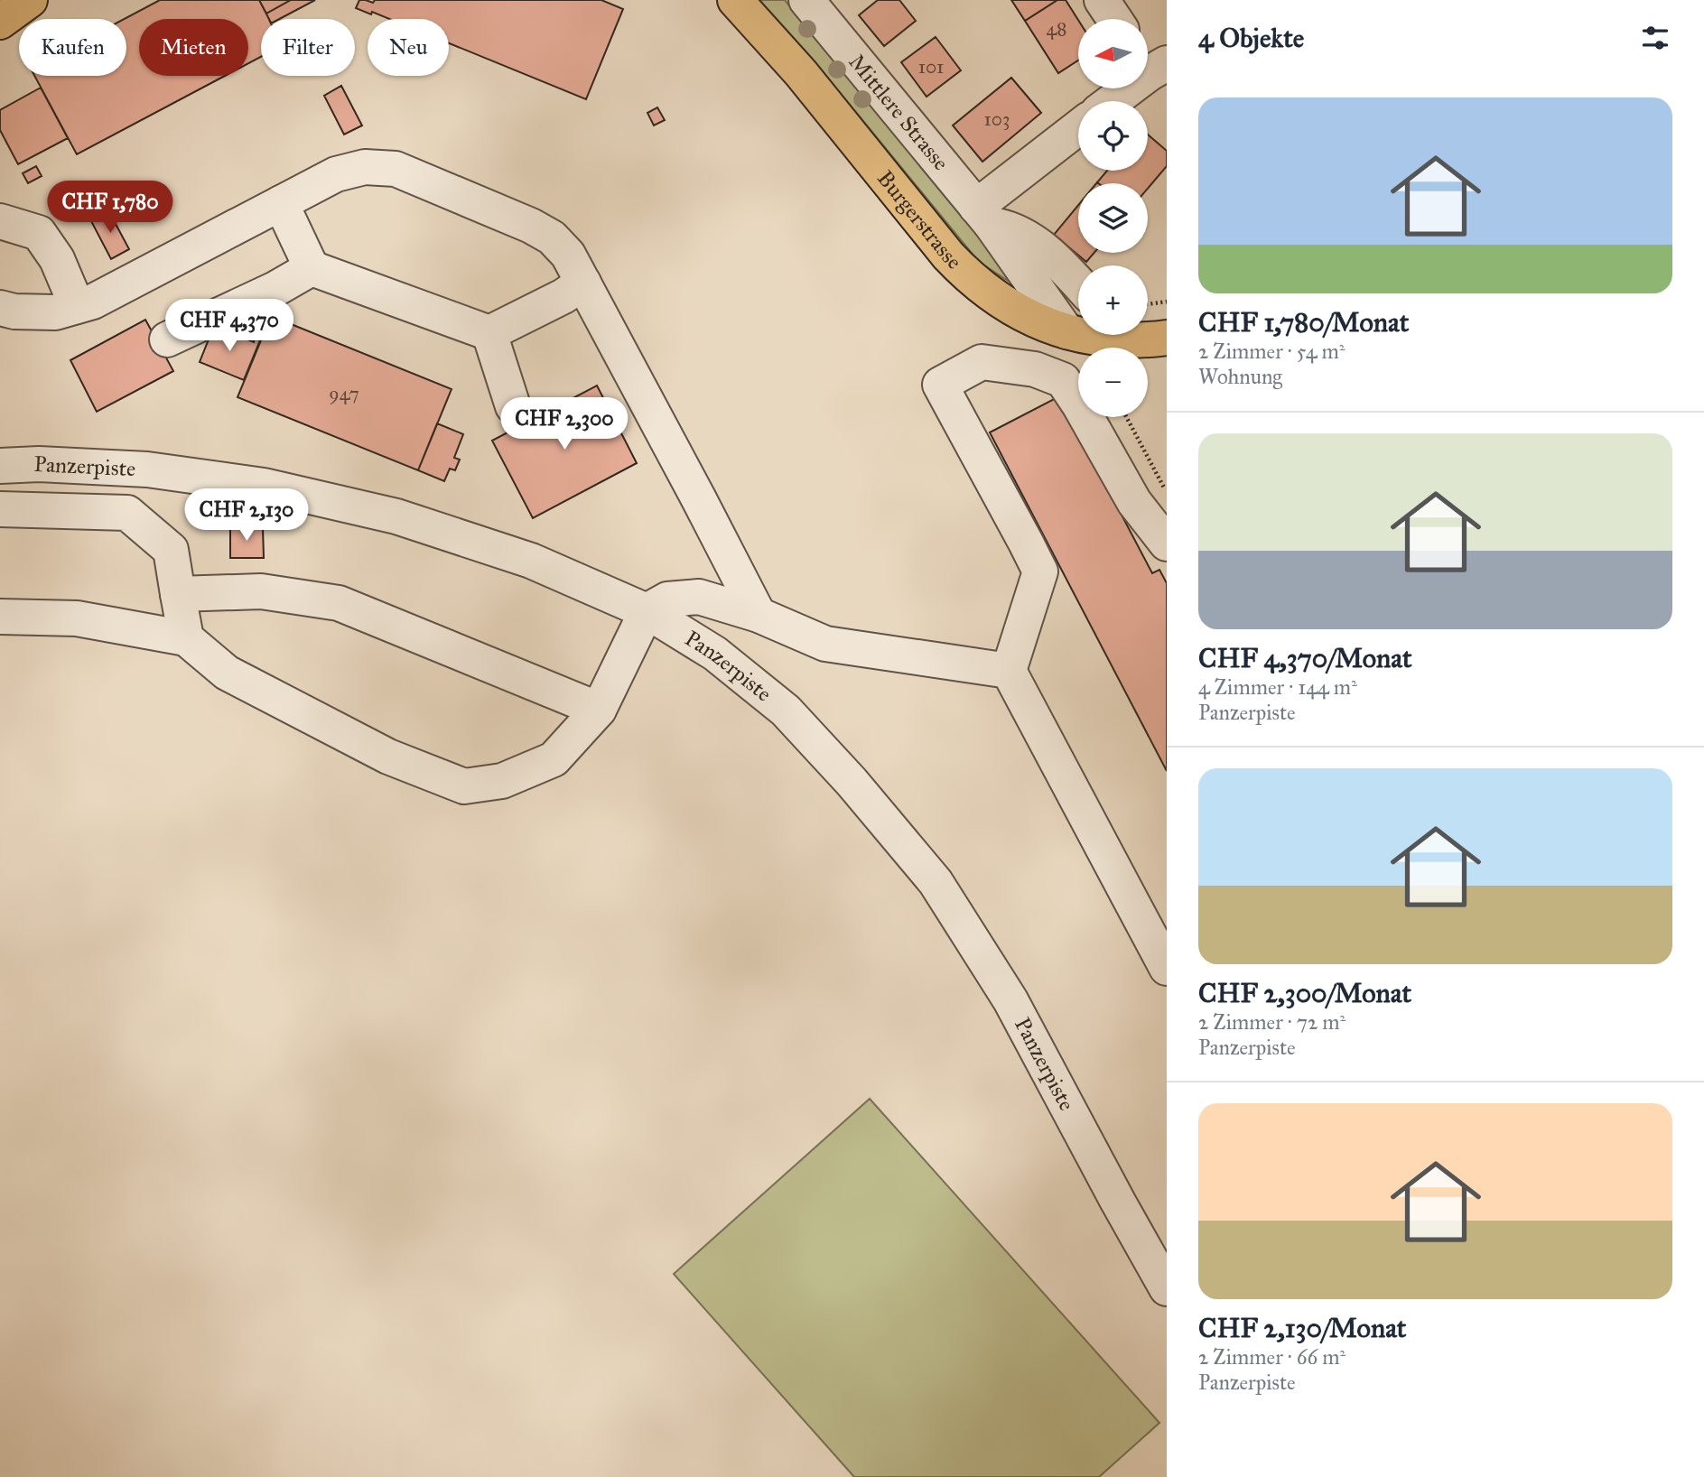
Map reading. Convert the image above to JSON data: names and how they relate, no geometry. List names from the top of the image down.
{
  "streets": {
    "main road": ["Burgerstrasse"],
    "street": ["Mittlere Strasse", "Panzerpiste"]
  },
  "crossings": [
    ["Mittlere Strasse", "Burgerstrasse"]
  ],
  "house_numbers": [
    "48",
    "101",
    "103",
    "947"
  ],
  "north": "left",
  "page": {
    "heading": "4 Objekte",
    "map_buttons": ["+", "−"],
    "chip": [
      "Kaufen",
      "Mieten",
      "Filter",
      "Neu"
    ],
    "list": [
      {
        "name": "CHF 1,780/Monat",
        "note": "2 Zimmer · 54 m² · Wohnung"
      },
      {
        "name": "CHF 4,370/Monat",
        "note": "4 Zimmer · 144 m² · Panzerpiste"
      },
      {
        "name": "CHF 2,300/Monat",
        "note": "2 Zimmer · 72 m² · Panzerpiste"
      },
      {
        "name": "CHF 2,130/Monat",
        "note": "2 Zimmer · 66 m² · Panzerpiste"
      }
    ],
    "price": [
      "CHF 1,780",
      "CHF 4,370",
      "CHF 2,300",
      "CHF 2,130"
    ]
  }
}
